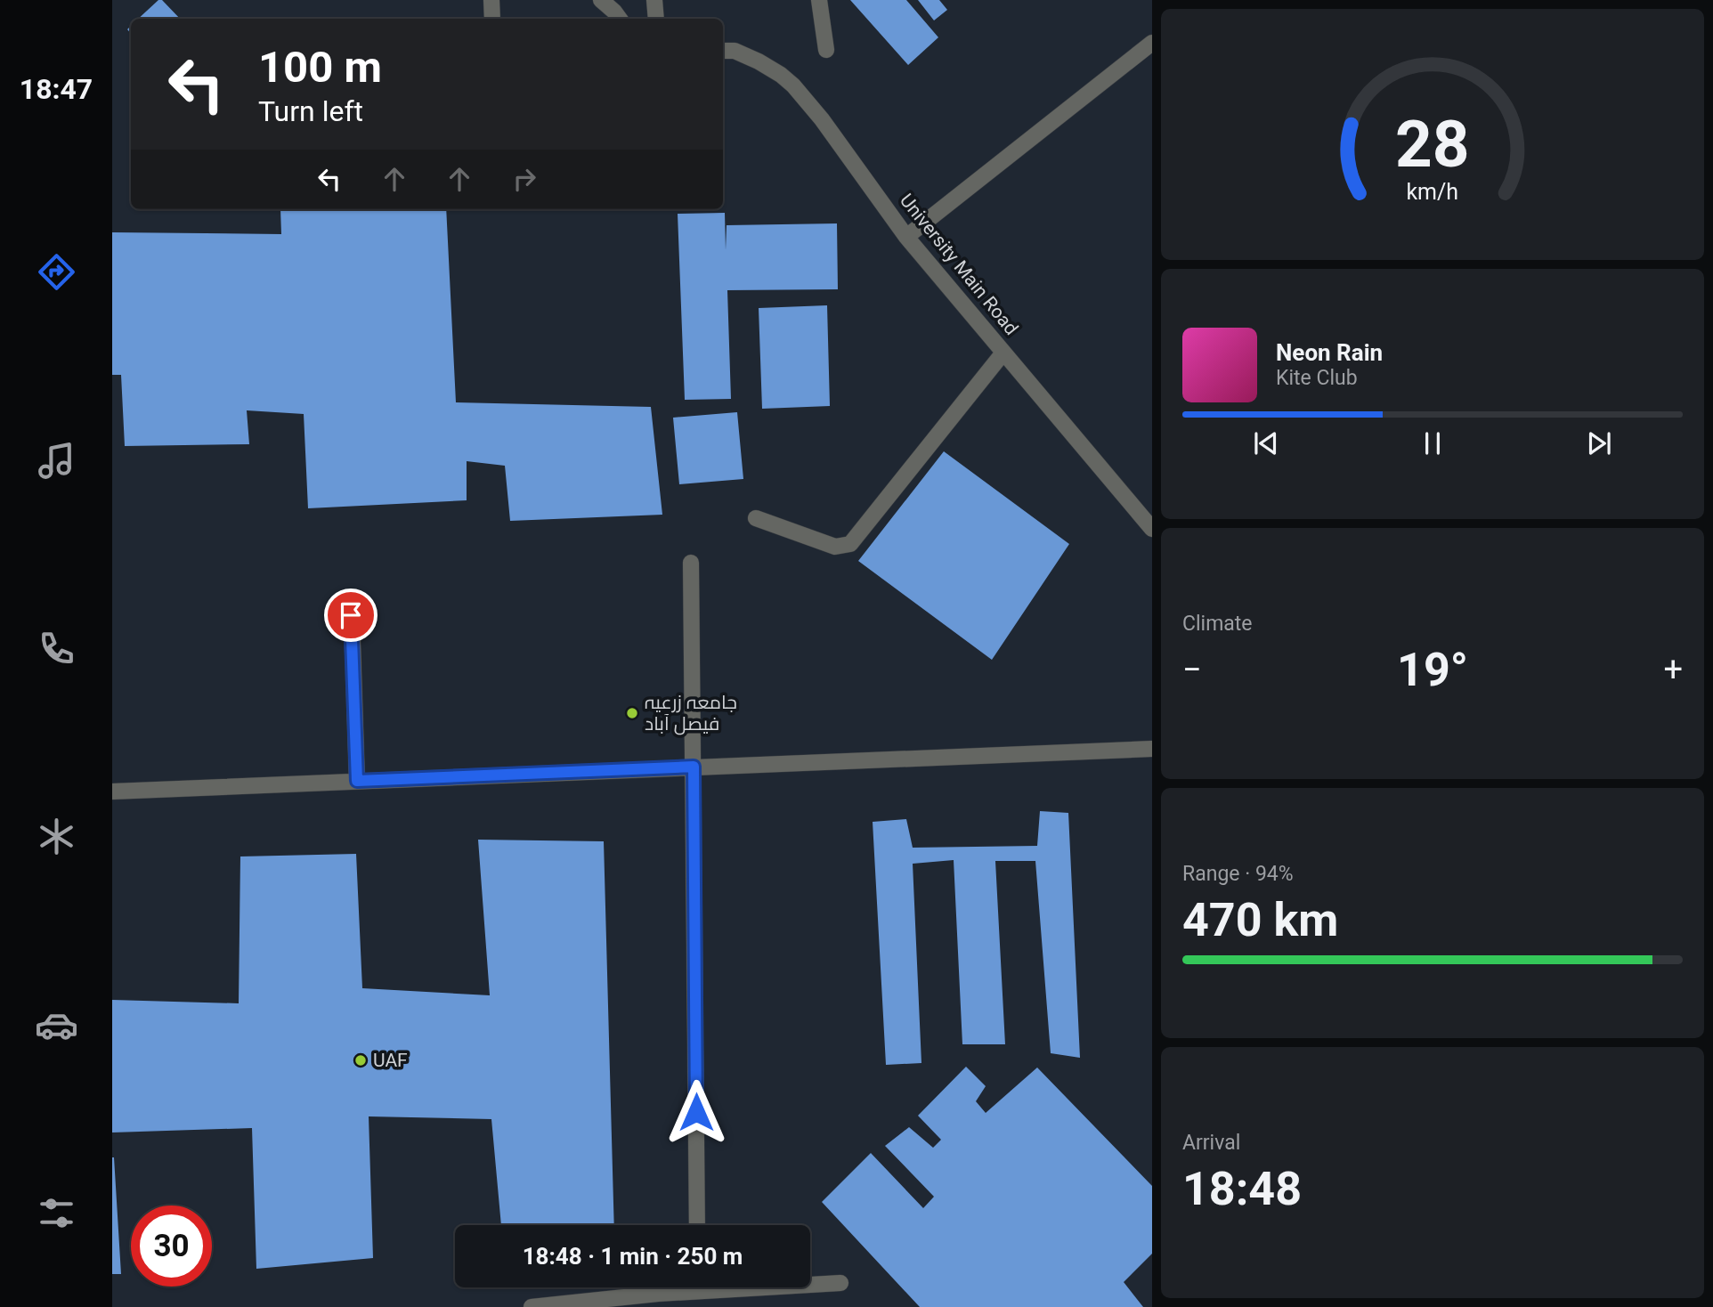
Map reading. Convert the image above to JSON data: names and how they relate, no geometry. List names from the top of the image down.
{
  "streets": {
    "street": ["University Main Road"]
  },
  "places": ["جامعہ زرعیہ فیصل آباد", "UAF"],
  "page": {
    "tabs": "18:47",
    "turn": ["100 m", "Turn left"],
    "song": ["Neon Rain", "Kite Club"],
    "tile": [
      "Climate",
      ["Range · 94%", "470 km"],
      ["Arrival", "18:48"]
    ],
    "heat": ["−", "19°", "+"],
    "limit": "30",
    "trip": "18:48 · 1 min · 250 m",
    "gauge": ["28", "km/h"]
  }
}
